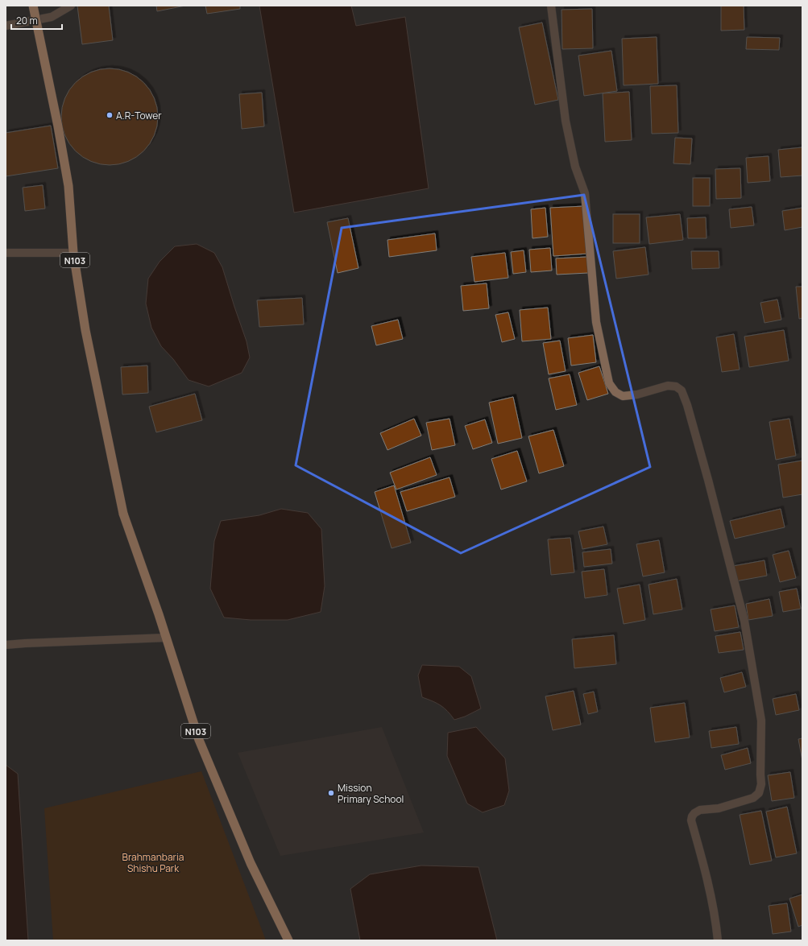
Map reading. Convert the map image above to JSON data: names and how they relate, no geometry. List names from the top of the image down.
{
  "streets": {
    "highway": ["N103"]
  },
  "parks": ["Brahmanbaria Shishu Park"],
  "places": ["A.R-Tower", "Mission Primary School"],
  "scale_bar": "20 m"
}
